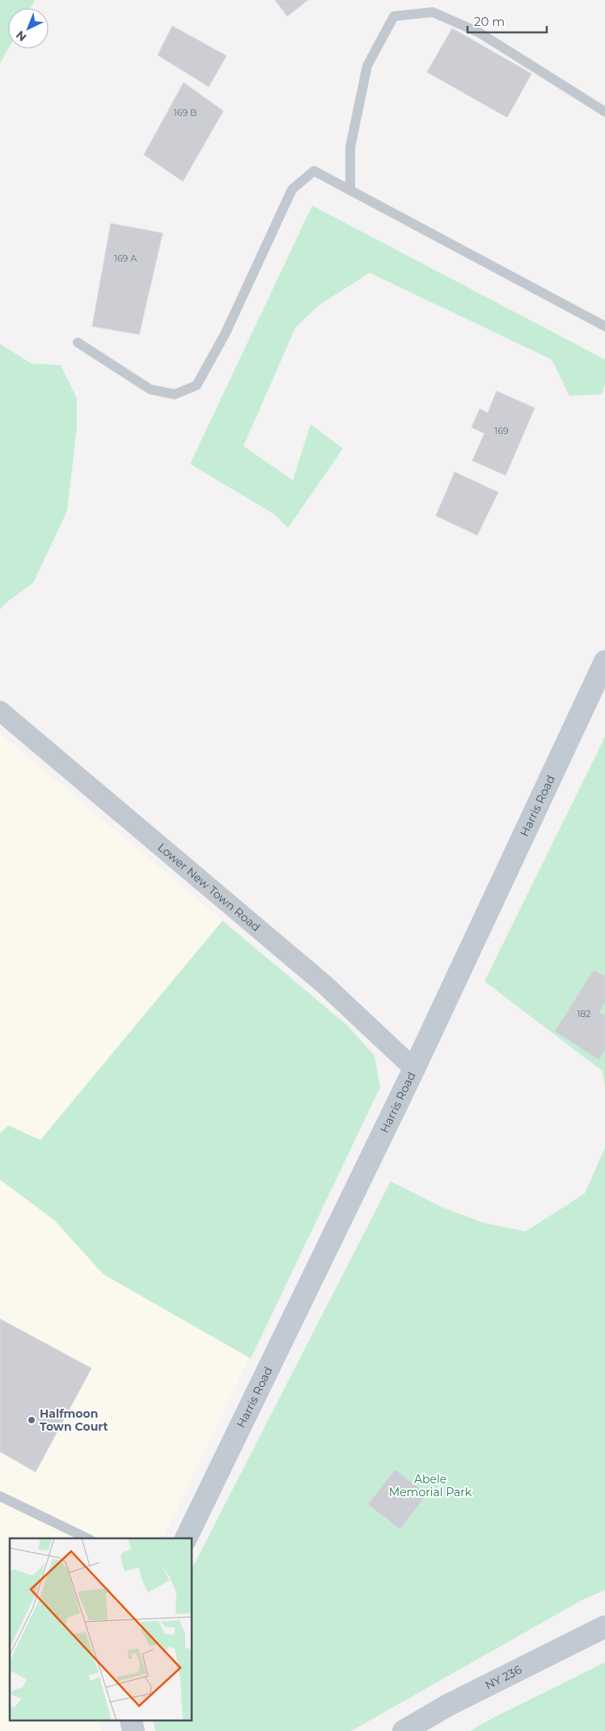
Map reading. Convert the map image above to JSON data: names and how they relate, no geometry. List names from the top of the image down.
{
  "streets": {
    "street": ["Harris Road", "Lower New Town Road", "NY 236"]
  },
  "crossings": [
    ["Harris Road", "Lower New Town Road"]
  ],
  "parks": ["Abele Memorial Park"],
  "places": ["Halfmoon Town Court"],
  "house_numbers": [
    "169 B",
    "169 A",
    "169",
    "182"
  ],
  "scale_bar": "20 m",
  "north": "bottom left"
}
